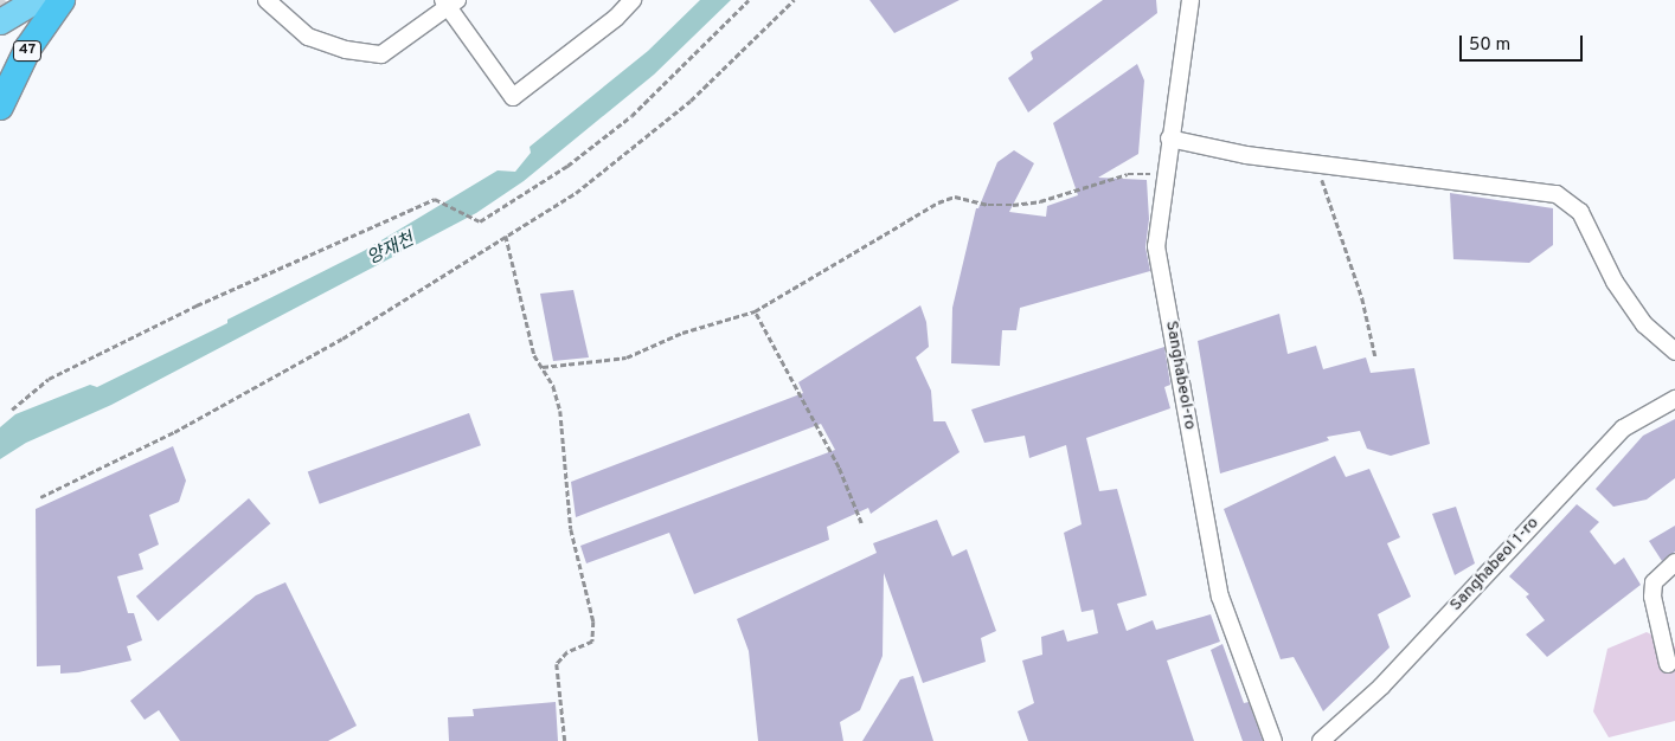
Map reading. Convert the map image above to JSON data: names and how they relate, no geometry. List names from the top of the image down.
{
  "streets": {
    "highway": ["47"],
    "street": ["Sanghabeol-ro", "Sanghabeol 1-ro"]
  },
  "water": ["양재천"],
  "scale_bar": "50 m"
}
